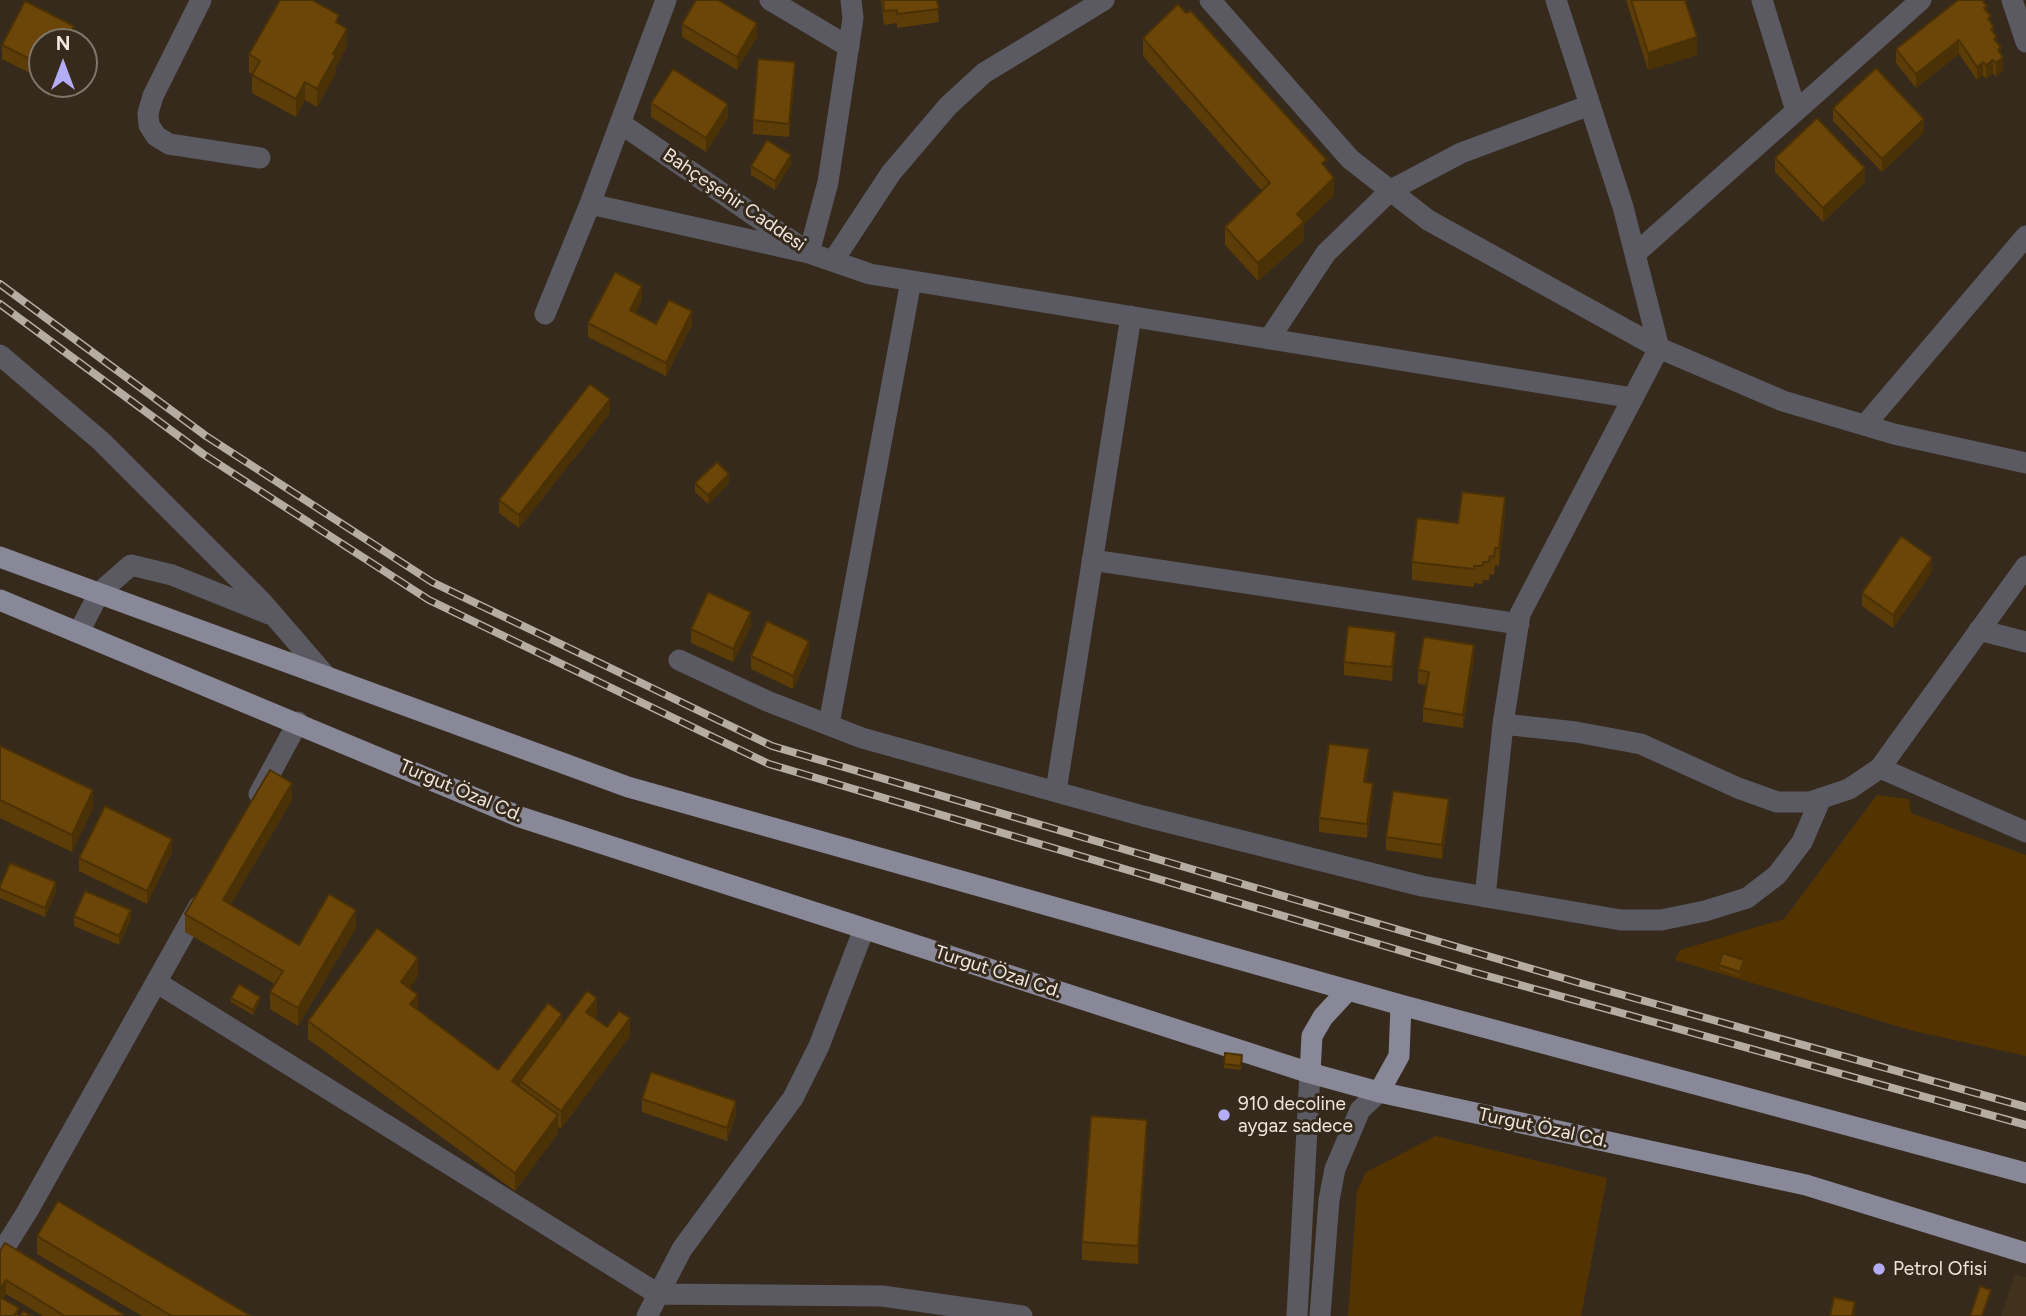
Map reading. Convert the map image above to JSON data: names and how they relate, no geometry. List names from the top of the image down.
{
  "streets": {
    "main road": ["Turgut Özal Cd."],
    "street": ["Bahçeşehir Caddesi"]
  },
  "places": ["910 decoline aygaz sadece", "Petrol Ofisi"],
  "north": "top"
}
